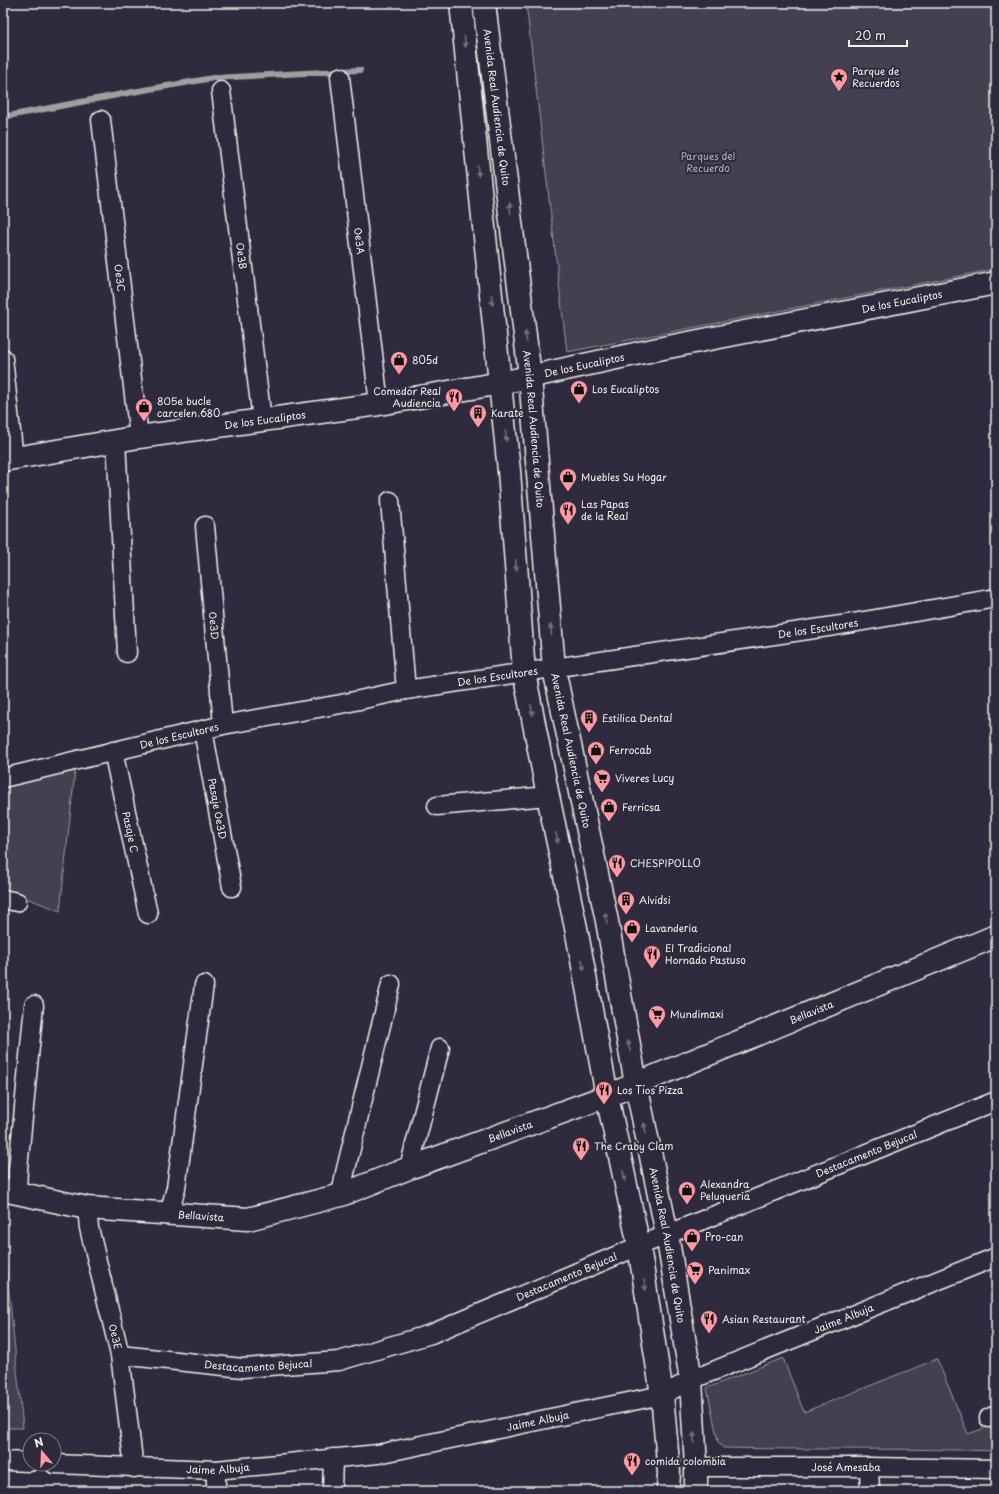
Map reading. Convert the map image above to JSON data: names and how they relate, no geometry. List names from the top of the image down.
{
  "streets": {
    "main road": ["Avenida Real Audiencia de Quito", "De los Eucaliptos", "Bellavista"],
    "street": [
      "Oe3A",
      "Oe3B",
      "Oe3C",
      "Oe3D",
      "De los Escultores",
      "Pasaje Oe3D",
      "Pasaje C",
      "Destacamento Bejucal",
      "Jaime Albuja",
      "Oe3E",
      "José Amesaba"
    ]
  },
  "crossings": [
    ["Avenida Real Audiencia de Quito", "De los Eucaliptos"],
    ["Avenida Real Audiencia de Quito", "De los Escultores"],
    ["Avenida Real Audiencia de Quito", "Bellavista"],
    ["Avenida Real Audiencia de Quito", "Destacamento Bejucal"],
    ["Avenida Real Audiencia de Quito", "Jaime Albuja"],
    ["Avenida Real Audiencia de Quito", "José Amesaba"],
    ["Oe3A", "De los Eucaliptos"],
    ["Oe3B", "De los Eucaliptos"],
    ["Oe3C", "De los Eucaliptos"],
    ["Oe3D", "De los Escultores"],
    ["De los Escultores", "Pasaje Oe3D"],
    ["De los Escultores", "Pasaje C"],
    ["Bellavista", "Oe3E"],
    ["Destacamento Bejucal", "Oe3E"],
    ["Jaime Albuja", "Oe3E"]
  ],
  "parks": ["Parques del Recuerdo"],
  "places": {
    "place": ["Parque de Recuerdos"],
    "shop": [
      "805d",
      "Los Eucaliptos",
      "805e bucle carcelen 680",
      "Muebles Su Hogar",
      "Ferrocab",
      "Ferricsa",
      "Lavanderia",
      "Alexandra Peluqueria",
      "Pro-can"
    ],
    "restaurant": [
      "Comedor Real Audiencia",
      "Las Papas de la Real",
      "CHESPIPOLLO",
      "El Tradicional Hornado Pastuso",
      "Los Tíos Pizza",
      "The Craby Clam",
      "Asian Restaurant",
      "comida colombia"
    ],
    "building": ["Karate", "Estilica Dental", "Alvidsi"],
    "supermarket": ["Viveres Lucy", "Mundimaxi", "Panimax"]
  },
  "scale_bar": "20 m",
  "north": "top"
}
